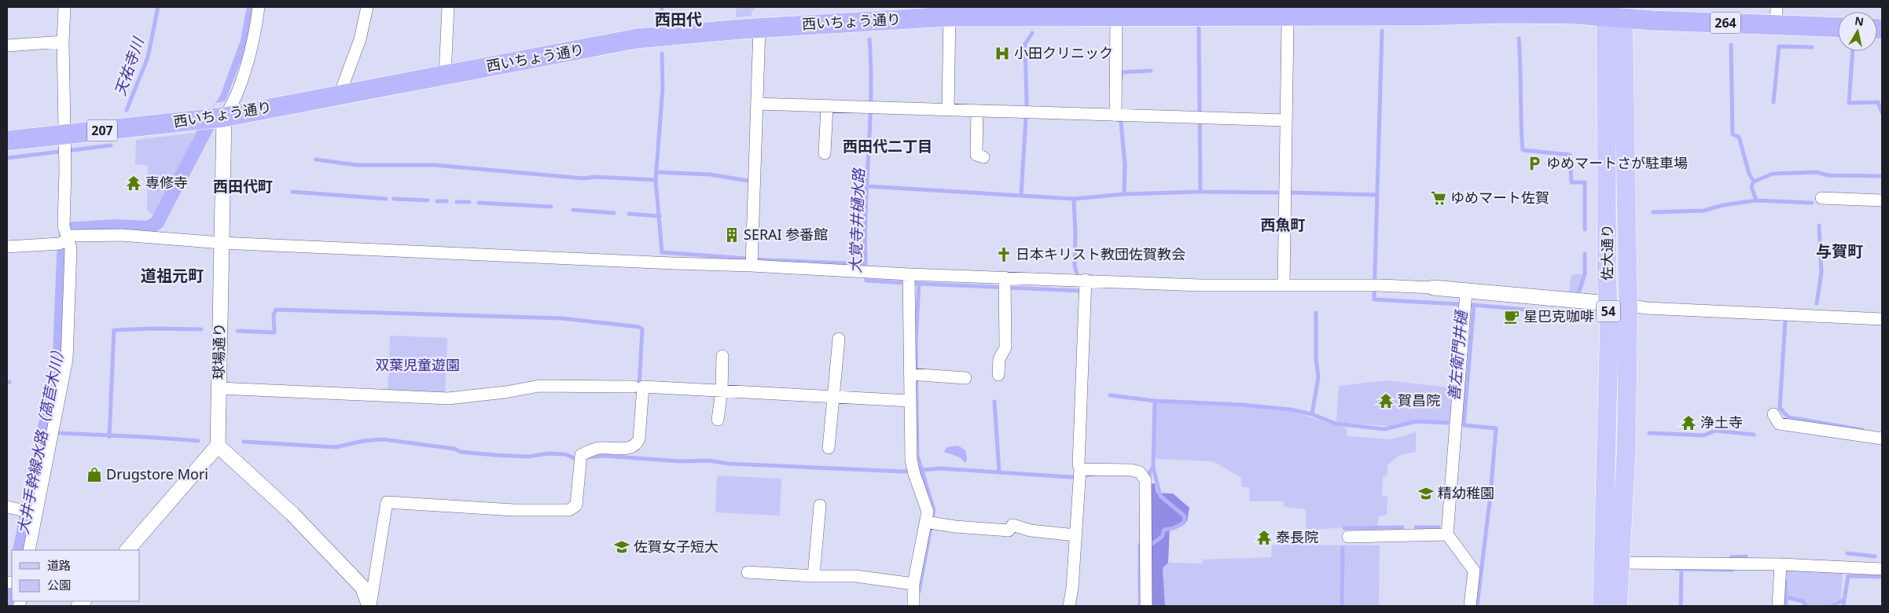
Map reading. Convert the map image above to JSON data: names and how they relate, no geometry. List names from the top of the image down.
{
  "streets": {
    "highway": ["西いちょう通り", "264", "207"],
    "main road": ["佐大通り", "54"],
    "street": ["球場通り"]
  },
  "crossings": [
    ["西いちょう通り", "佐大通り"],
    ["西いちょう通り", "球場通り"]
  ],
  "districts": [
    "西田代",
    "西田代二丁目",
    "西田代町",
    "西魚町",
    "与賀町",
    "道祖元町"
  ],
  "water": [
    "天祐寺川",
    "大覚寺井樋水路",
    "善左衛門井樋",
    "大井手幹線水路（萵苣木川）"
  ],
  "parks": ["双葉児童遊園"],
  "places": {
    "hospital": ["小田クリニック"],
    "parking": ["ゆめマートさが駐車場"],
    "temple": [
      "専修寺",
      "賀昌院",
      "浄土寺",
      "泰長院"
    ],
    "supermarket": ["ゆめマート佐賀"],
    "building": ["SERAI 参番館"],
    "church": ["日本キリスト教団佐賀教会"],
    "cafe": ["星巴克咖啡"],
    "shop": ["Drugstore Mori"],
    "school or university": ["精幼稚園", "佐賀女子短大"]
  },
  "legend": ["道路", "公園"],
  "north": "top"
}
